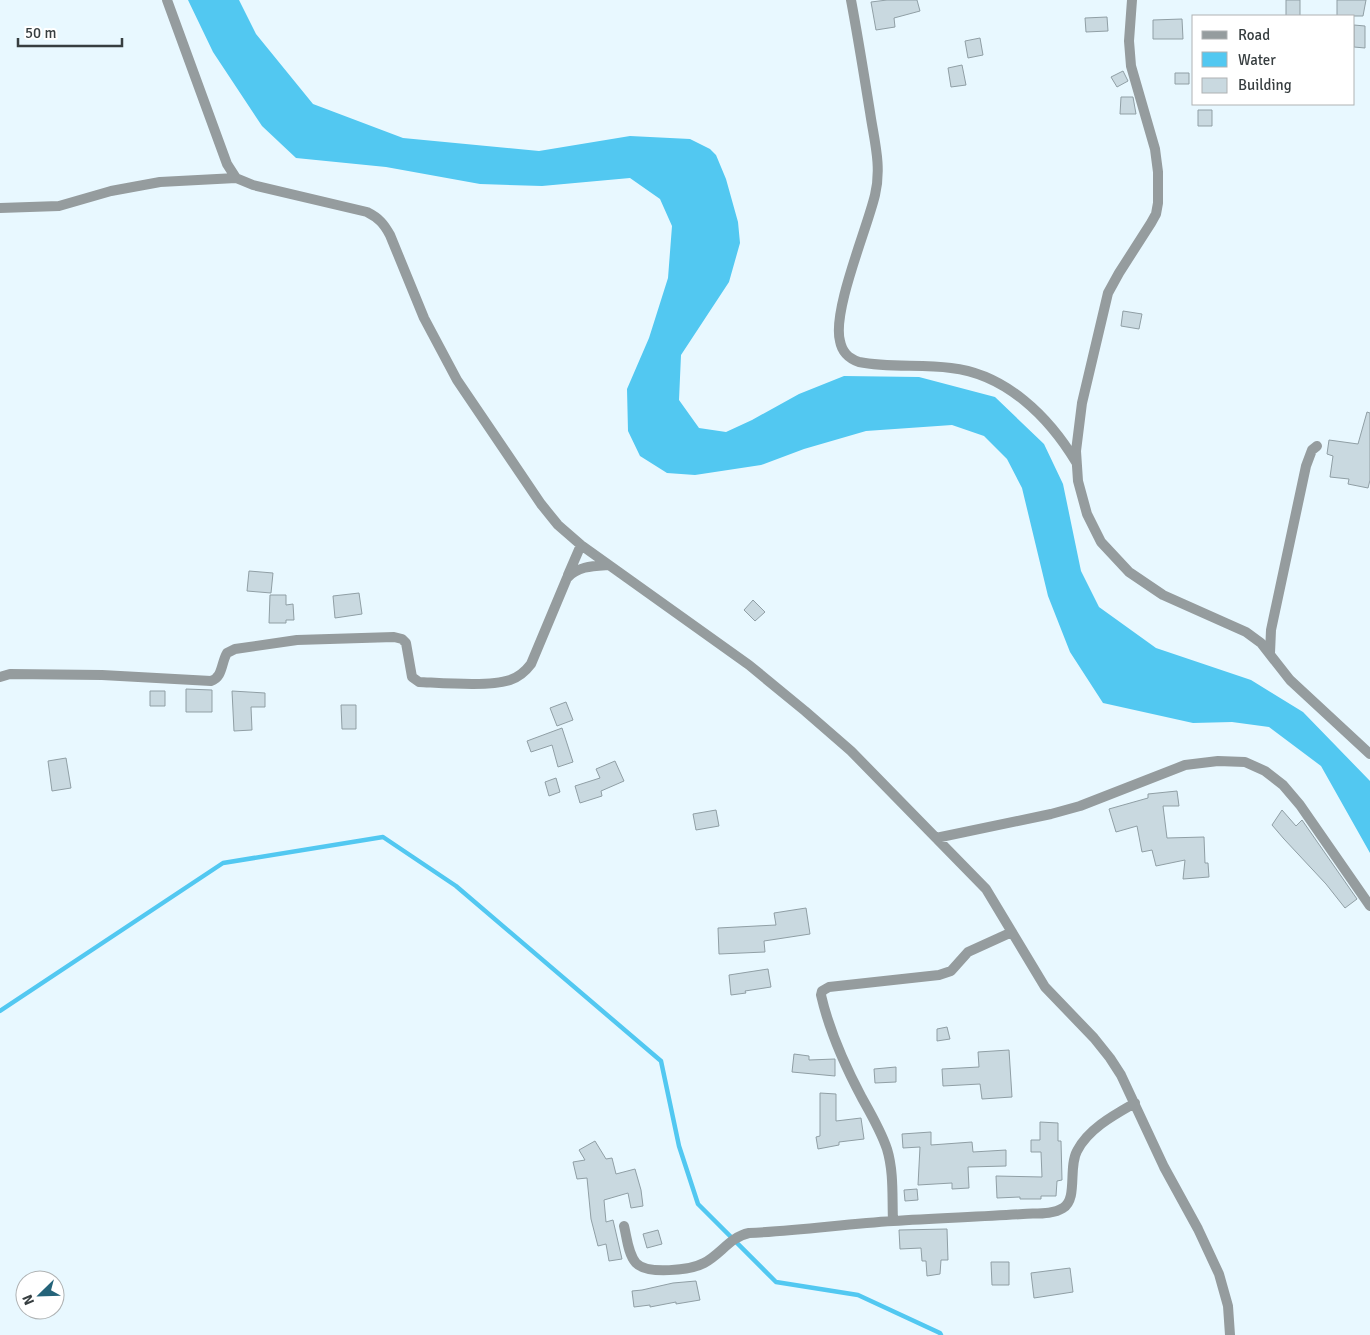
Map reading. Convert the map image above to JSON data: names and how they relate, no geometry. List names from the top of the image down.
{
  "legend": ["Road", "Water", "Building"],
  "scale_bar": "50 m",
  "north": "bottom left"
}
